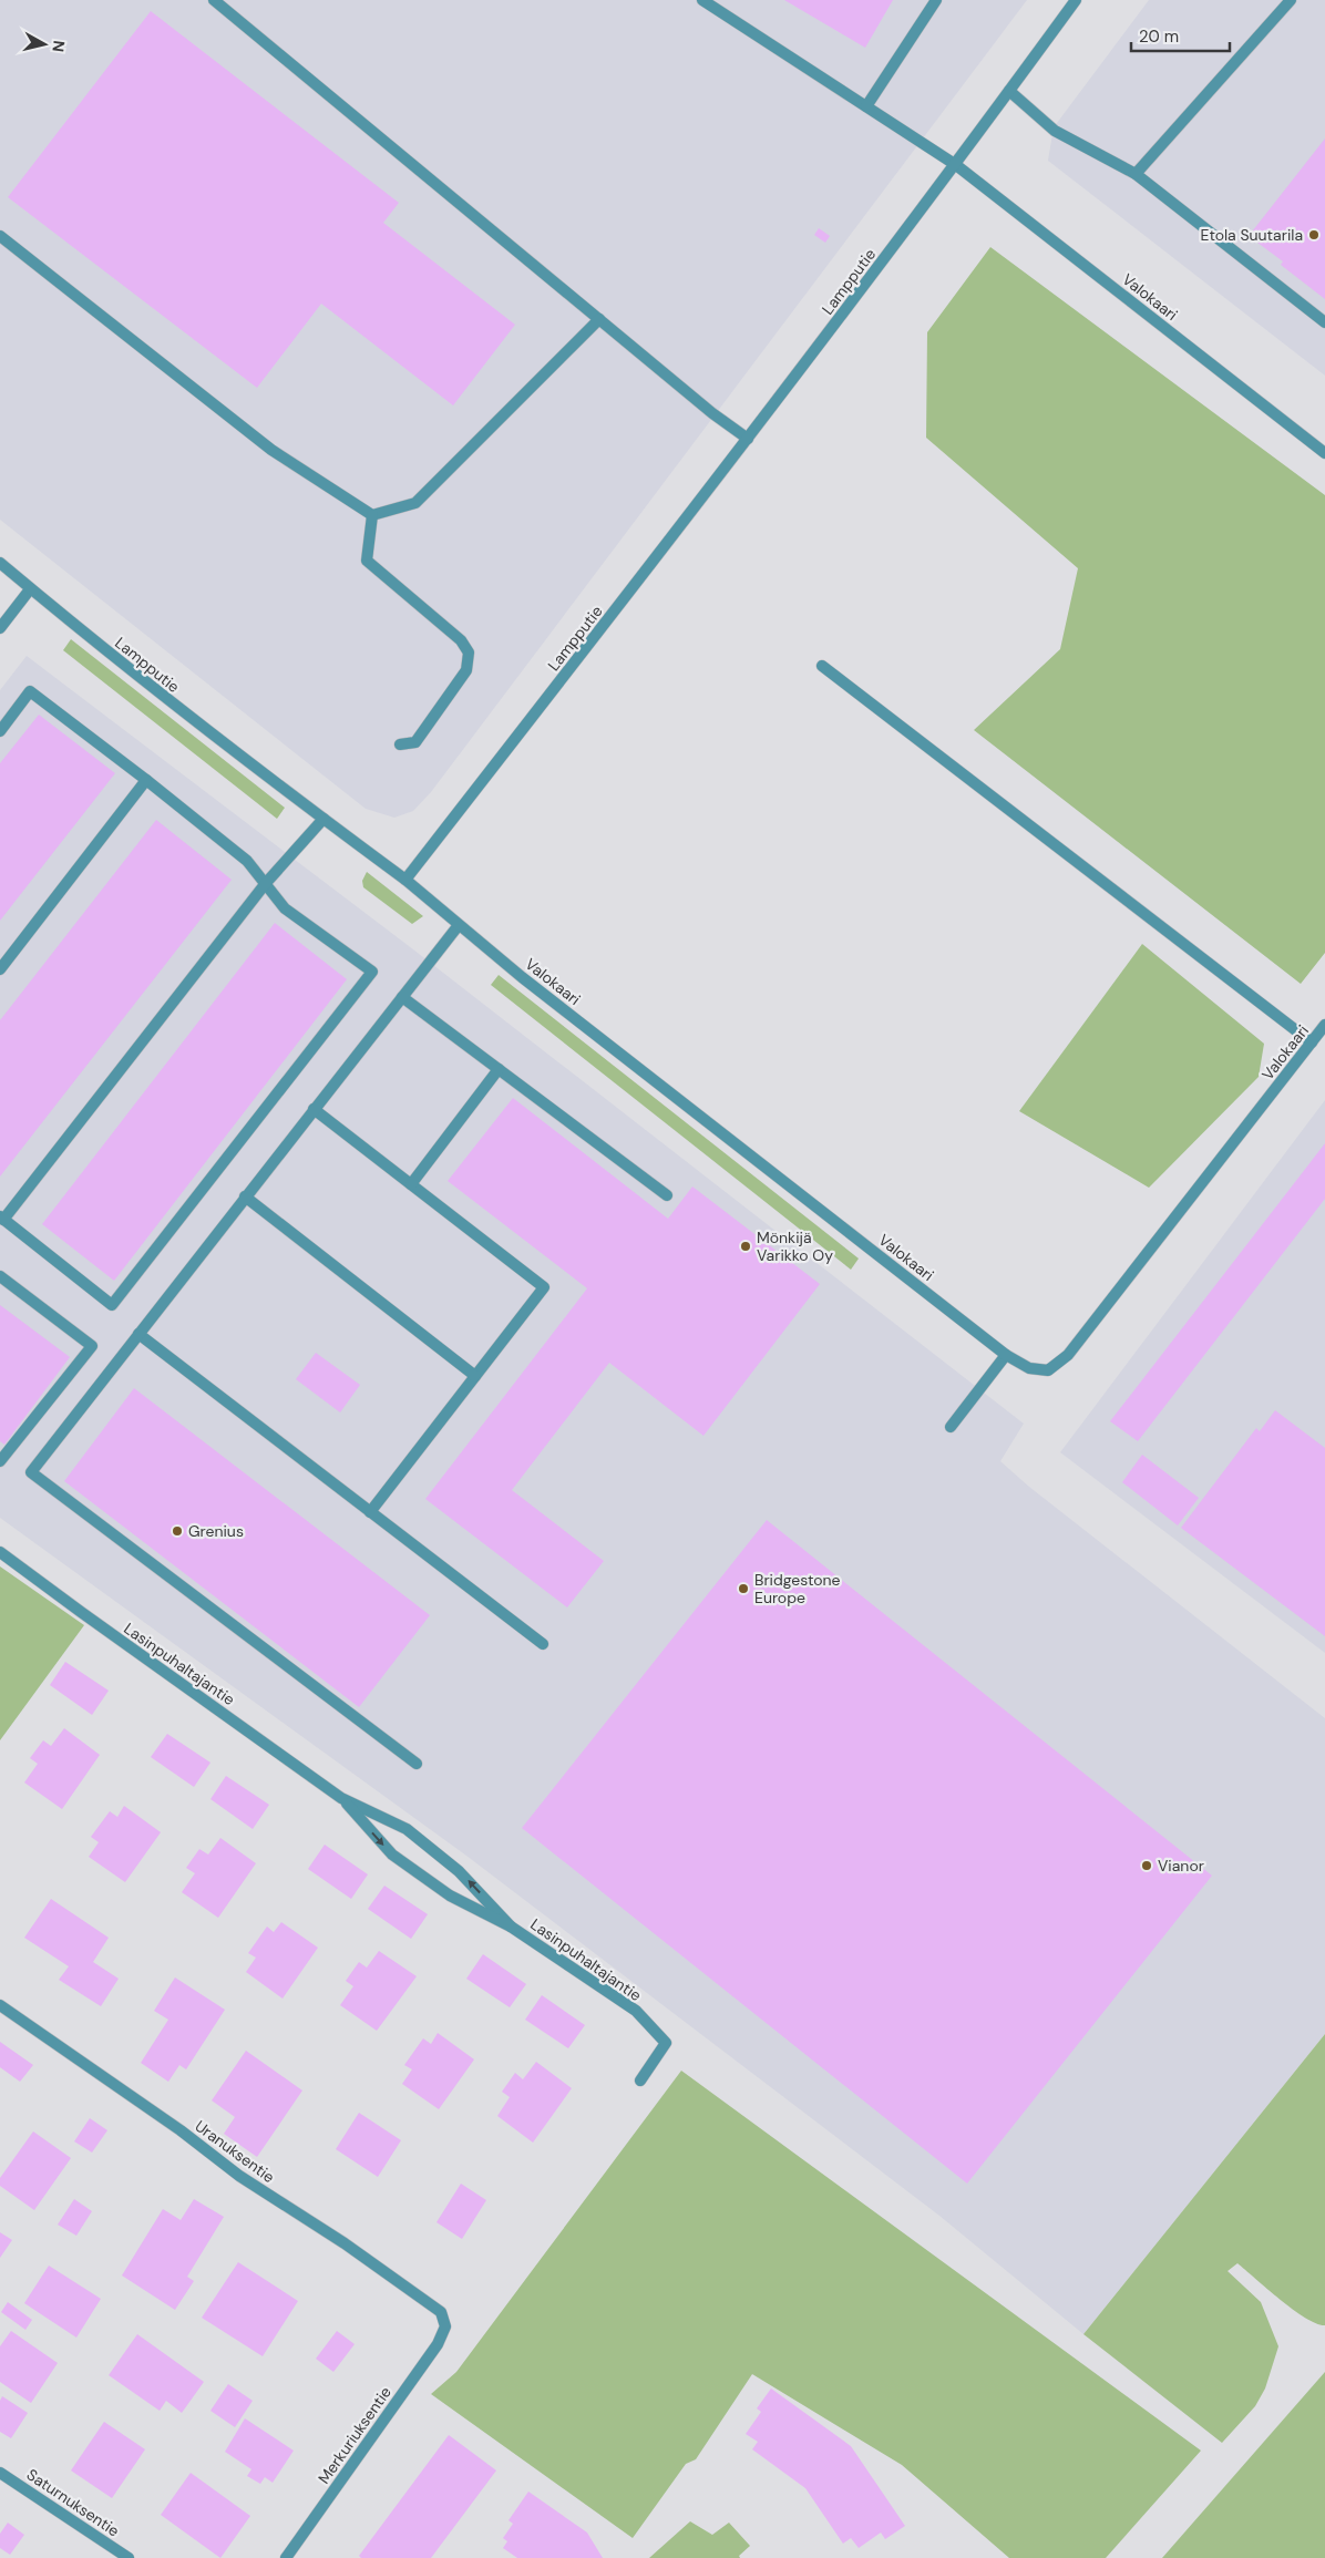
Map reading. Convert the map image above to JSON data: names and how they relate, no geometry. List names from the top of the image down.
{
  "streets": {
    "street": [
      "Lampputie",
      "Valokaari",
      "Lasinpuhaltajantie",
      "Uranuksentie",
      "Merkuriuksentie",
      "Saturnuksentie"
    ]
  },
  "crossings": [
    ["Lampputie", "Valokaari"],
    ["Uranuksentie", "Merkuriuksentie"]
  ],
  "places": [
    "Etola Suutarila",
    "Mönkijä Varikko Oy",
    "Grenius",
    "Bridgestone Europe",
    "Vianor"
  ],
  "scale_bar": "20 m",
  "north": "right"
}
